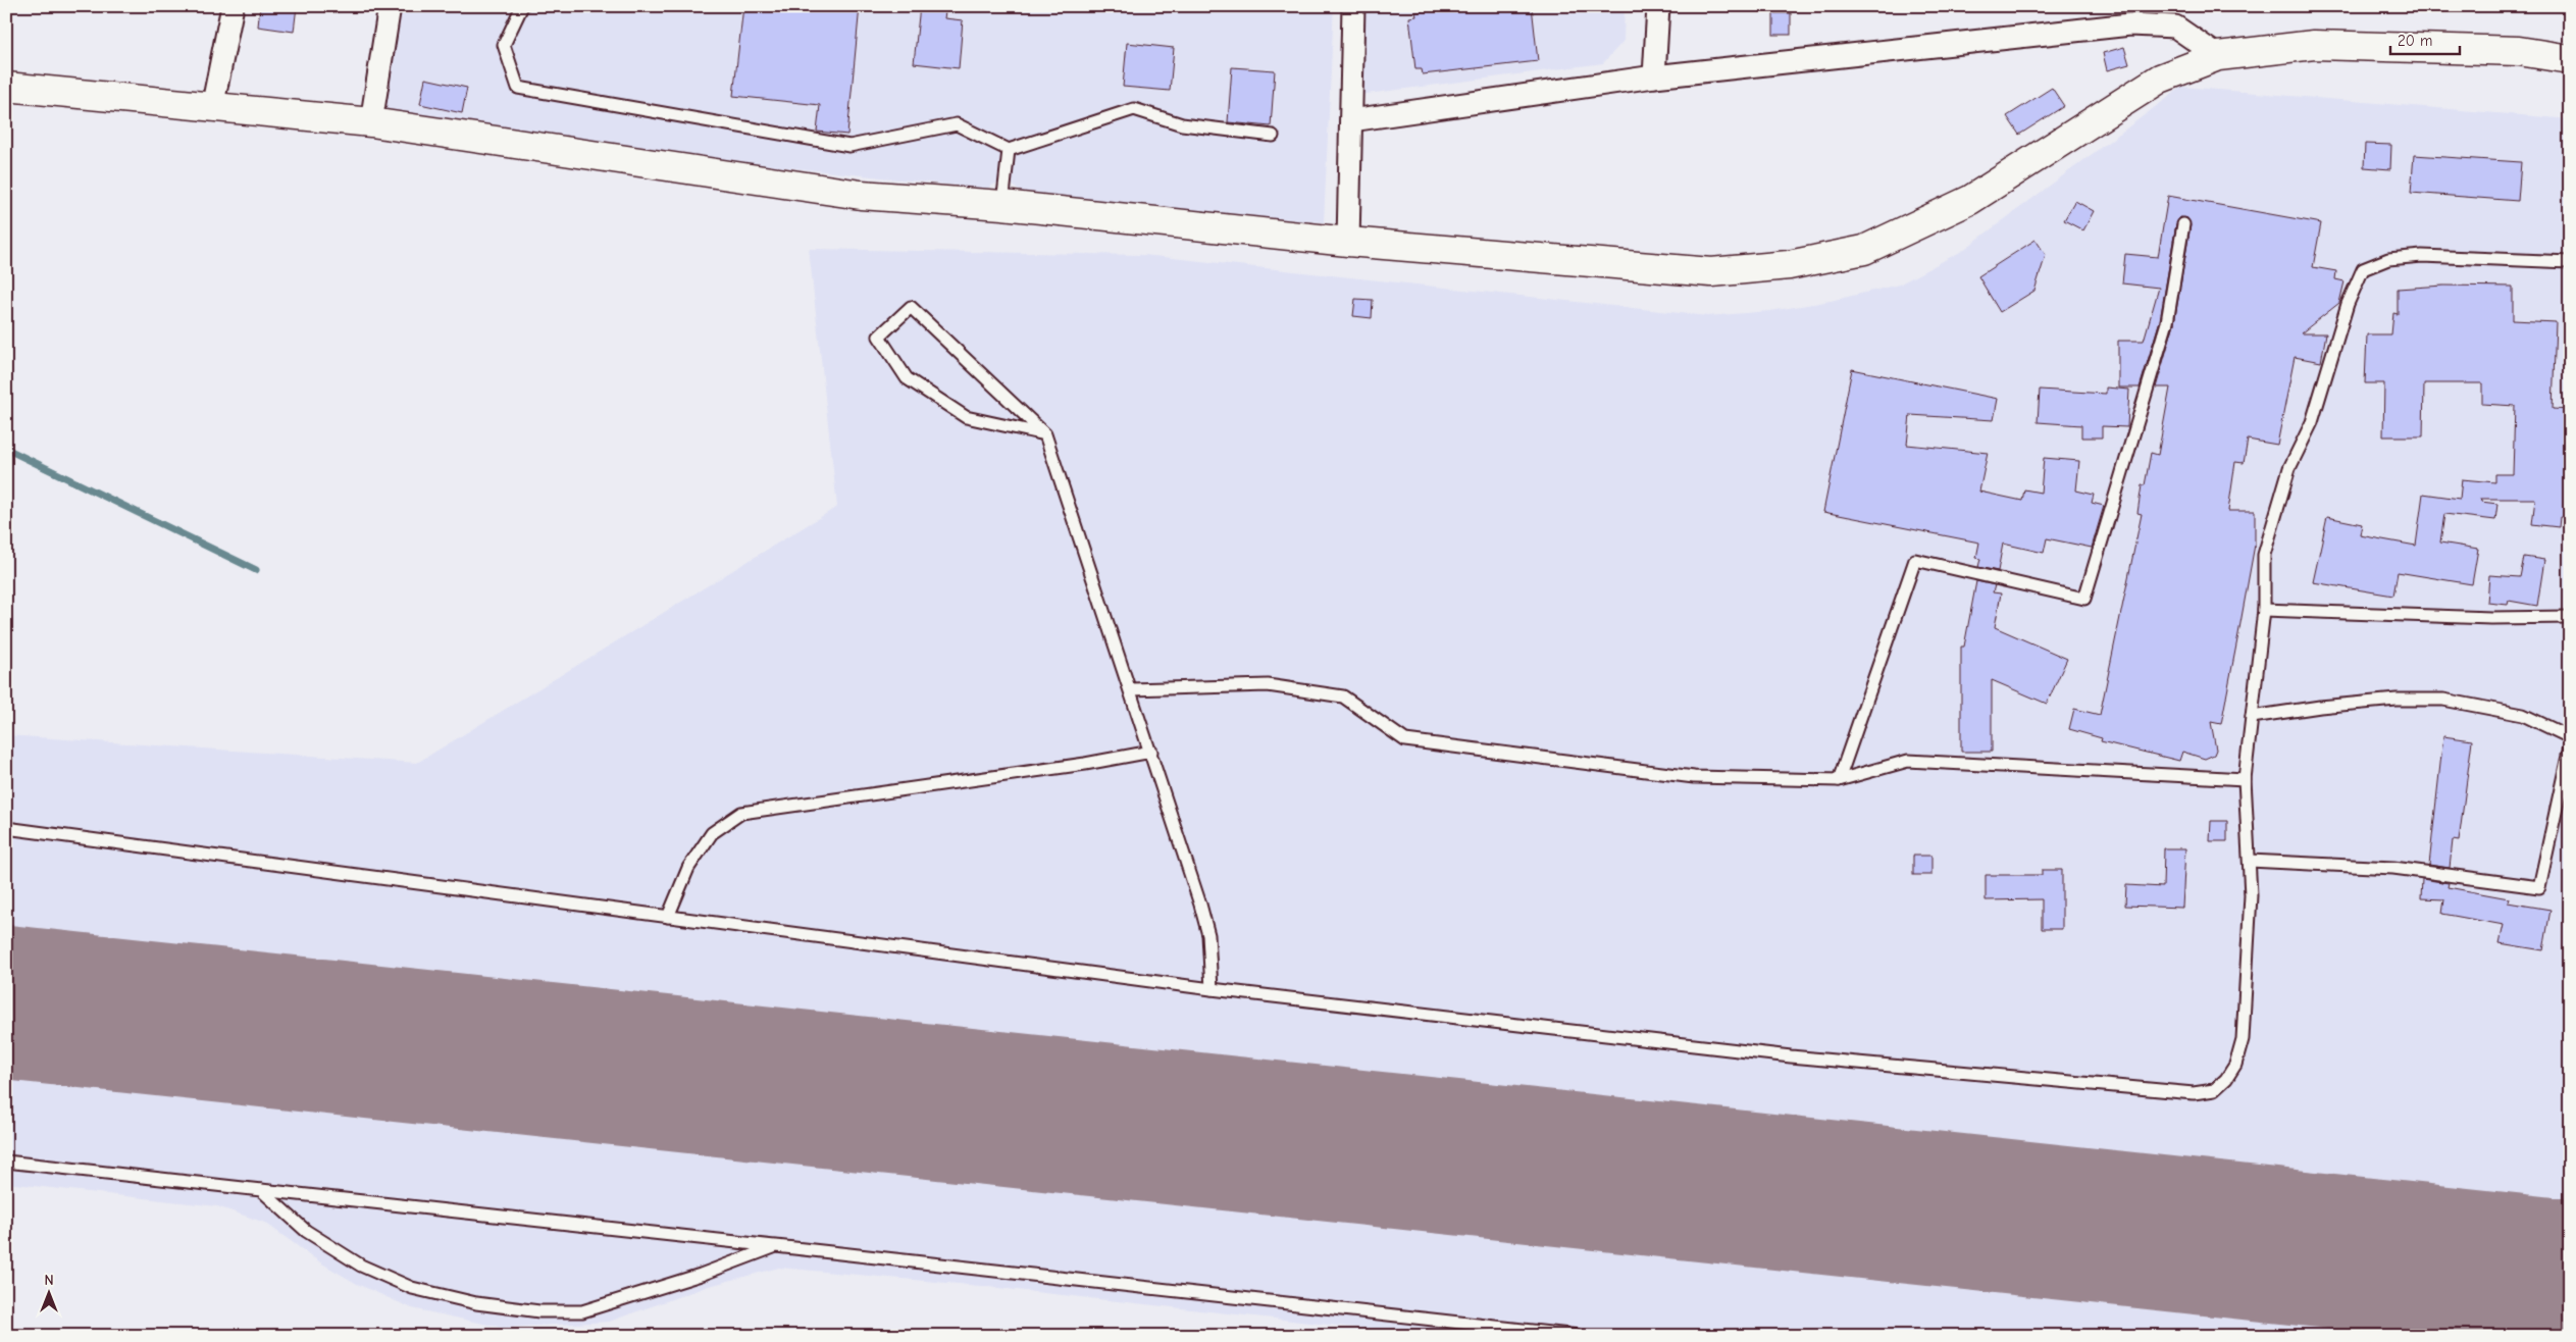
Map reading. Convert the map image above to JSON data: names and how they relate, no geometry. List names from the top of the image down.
{
  "scale_bar": "20 m",
  "north": "top"
}
